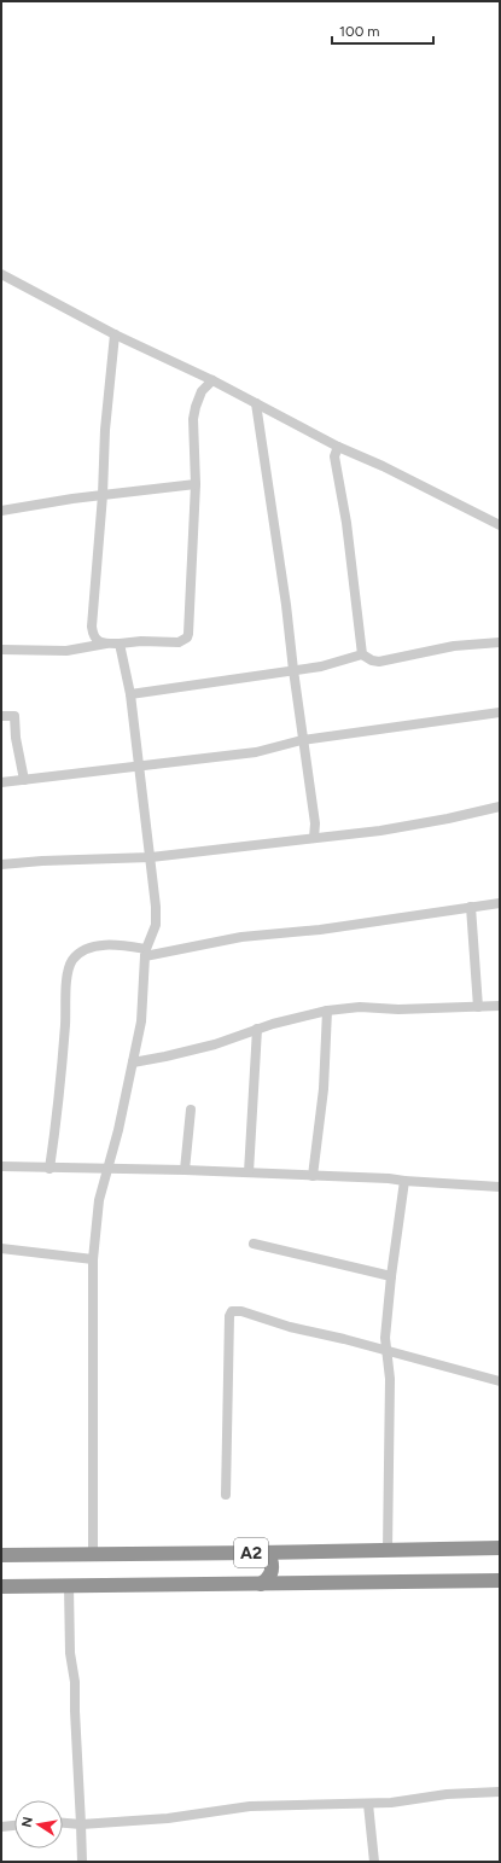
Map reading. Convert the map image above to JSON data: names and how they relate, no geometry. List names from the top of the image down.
{
  "streets": {
    "highway": ["A2"]
  },
  "scale_bar": "100 m",
  "north": "left"
}
